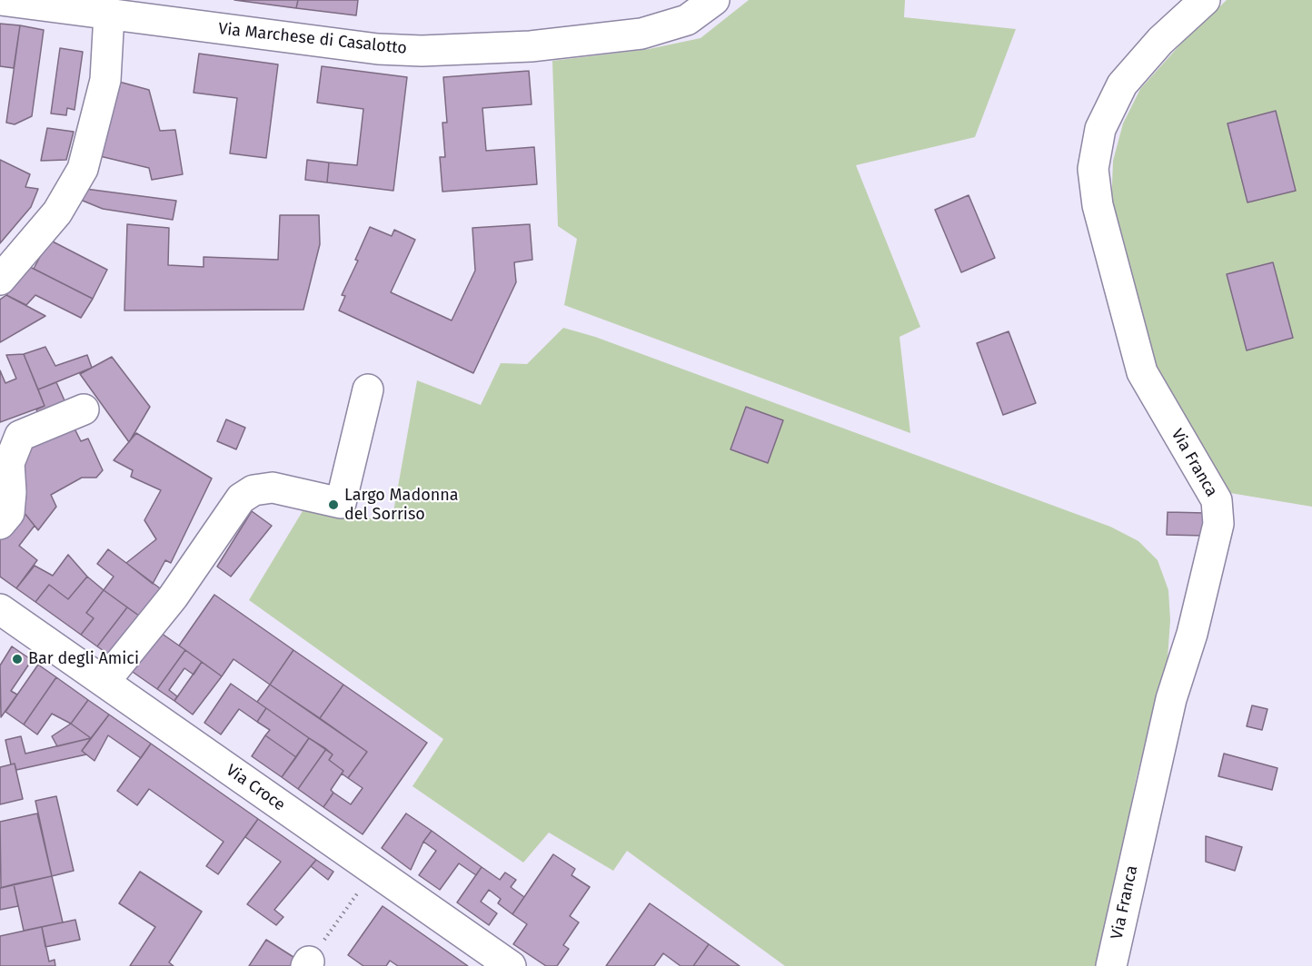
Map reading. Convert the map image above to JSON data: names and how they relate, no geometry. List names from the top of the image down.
{
  "streets": {
    "street": ["Via Marchese di Casalotto", "Via Franca", "Via Croce"]
  },
  "places": ["Largo Madonna del Sorriso", "Bar degli Amici"]
}
